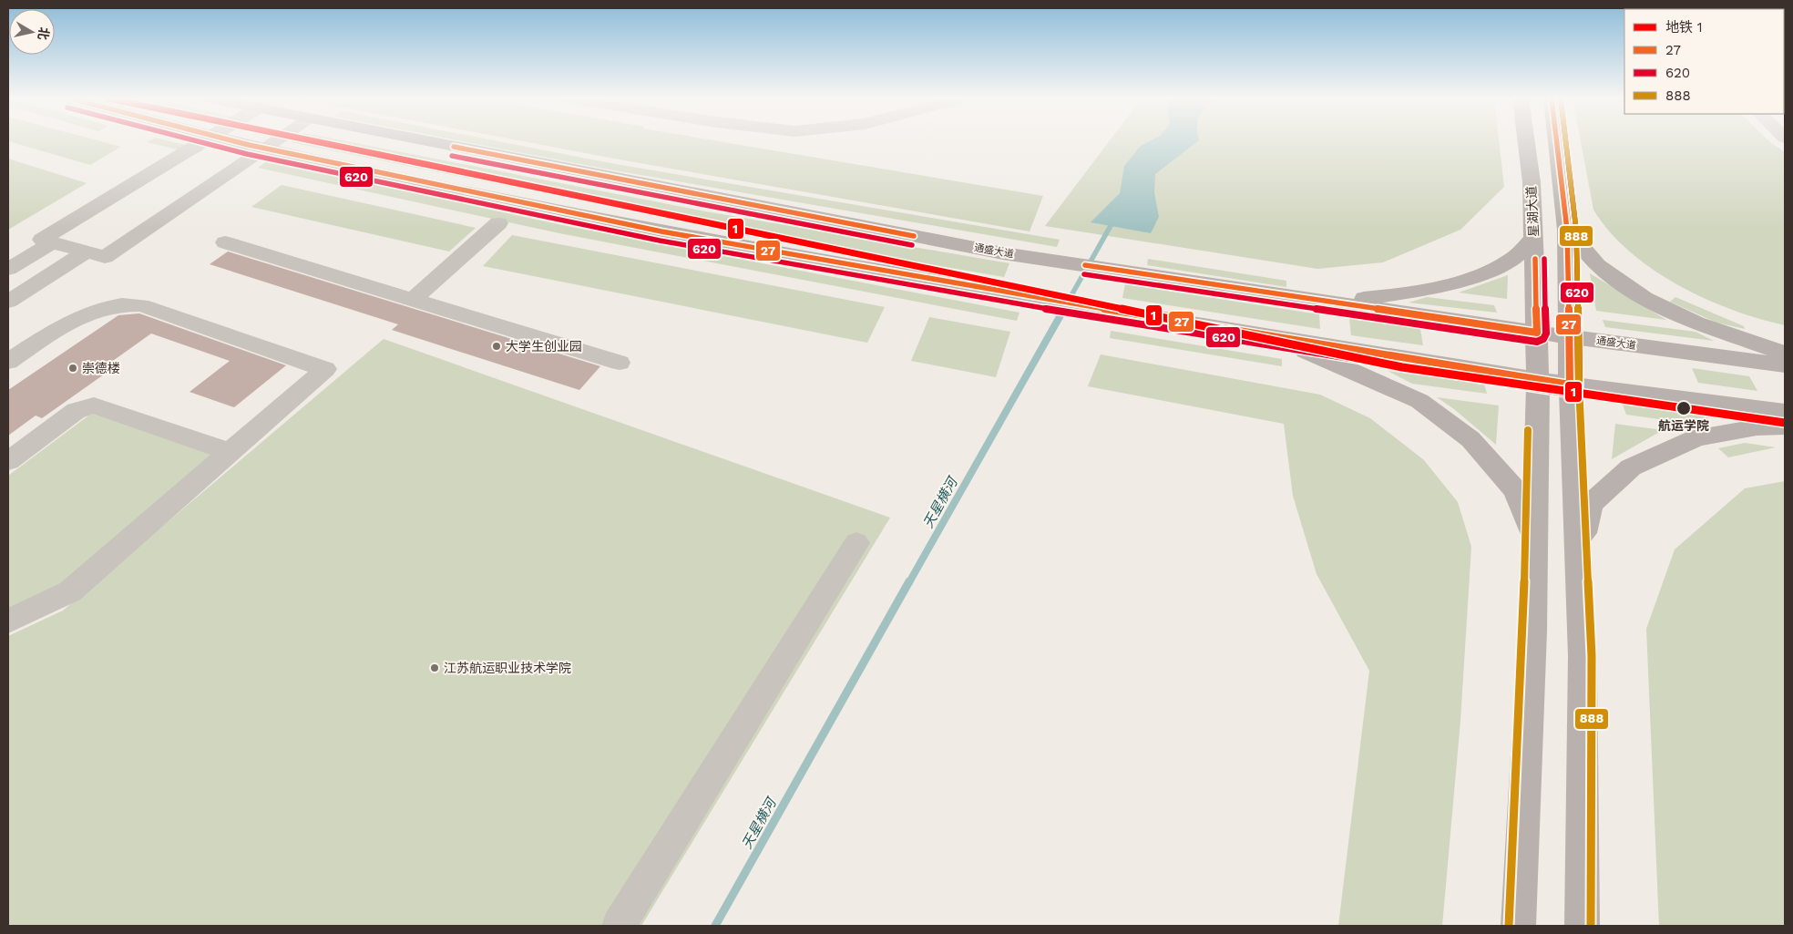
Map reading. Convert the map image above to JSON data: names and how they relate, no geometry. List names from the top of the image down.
{
  "streets": {
    "main road": ["星湖大道", "通盛大道"]
  },
  "crossings": [
    ["星湖大道", "通盛大道"]
  ],
  "water": ["天星横河"],
  "places": [
    "大学生创业园",
    "崇德楼",
    "航运学院",
    "江苏航运职业技术学院"
  ],
  "lines": [
    "metro line 1",
    "transit line 27",
    "transit line 620",
    "transit line 888"
  ],
  "legend": [
    "地铁 1",
    "27",
    "620",
    "888"
  ],
  "north": "right"
}
